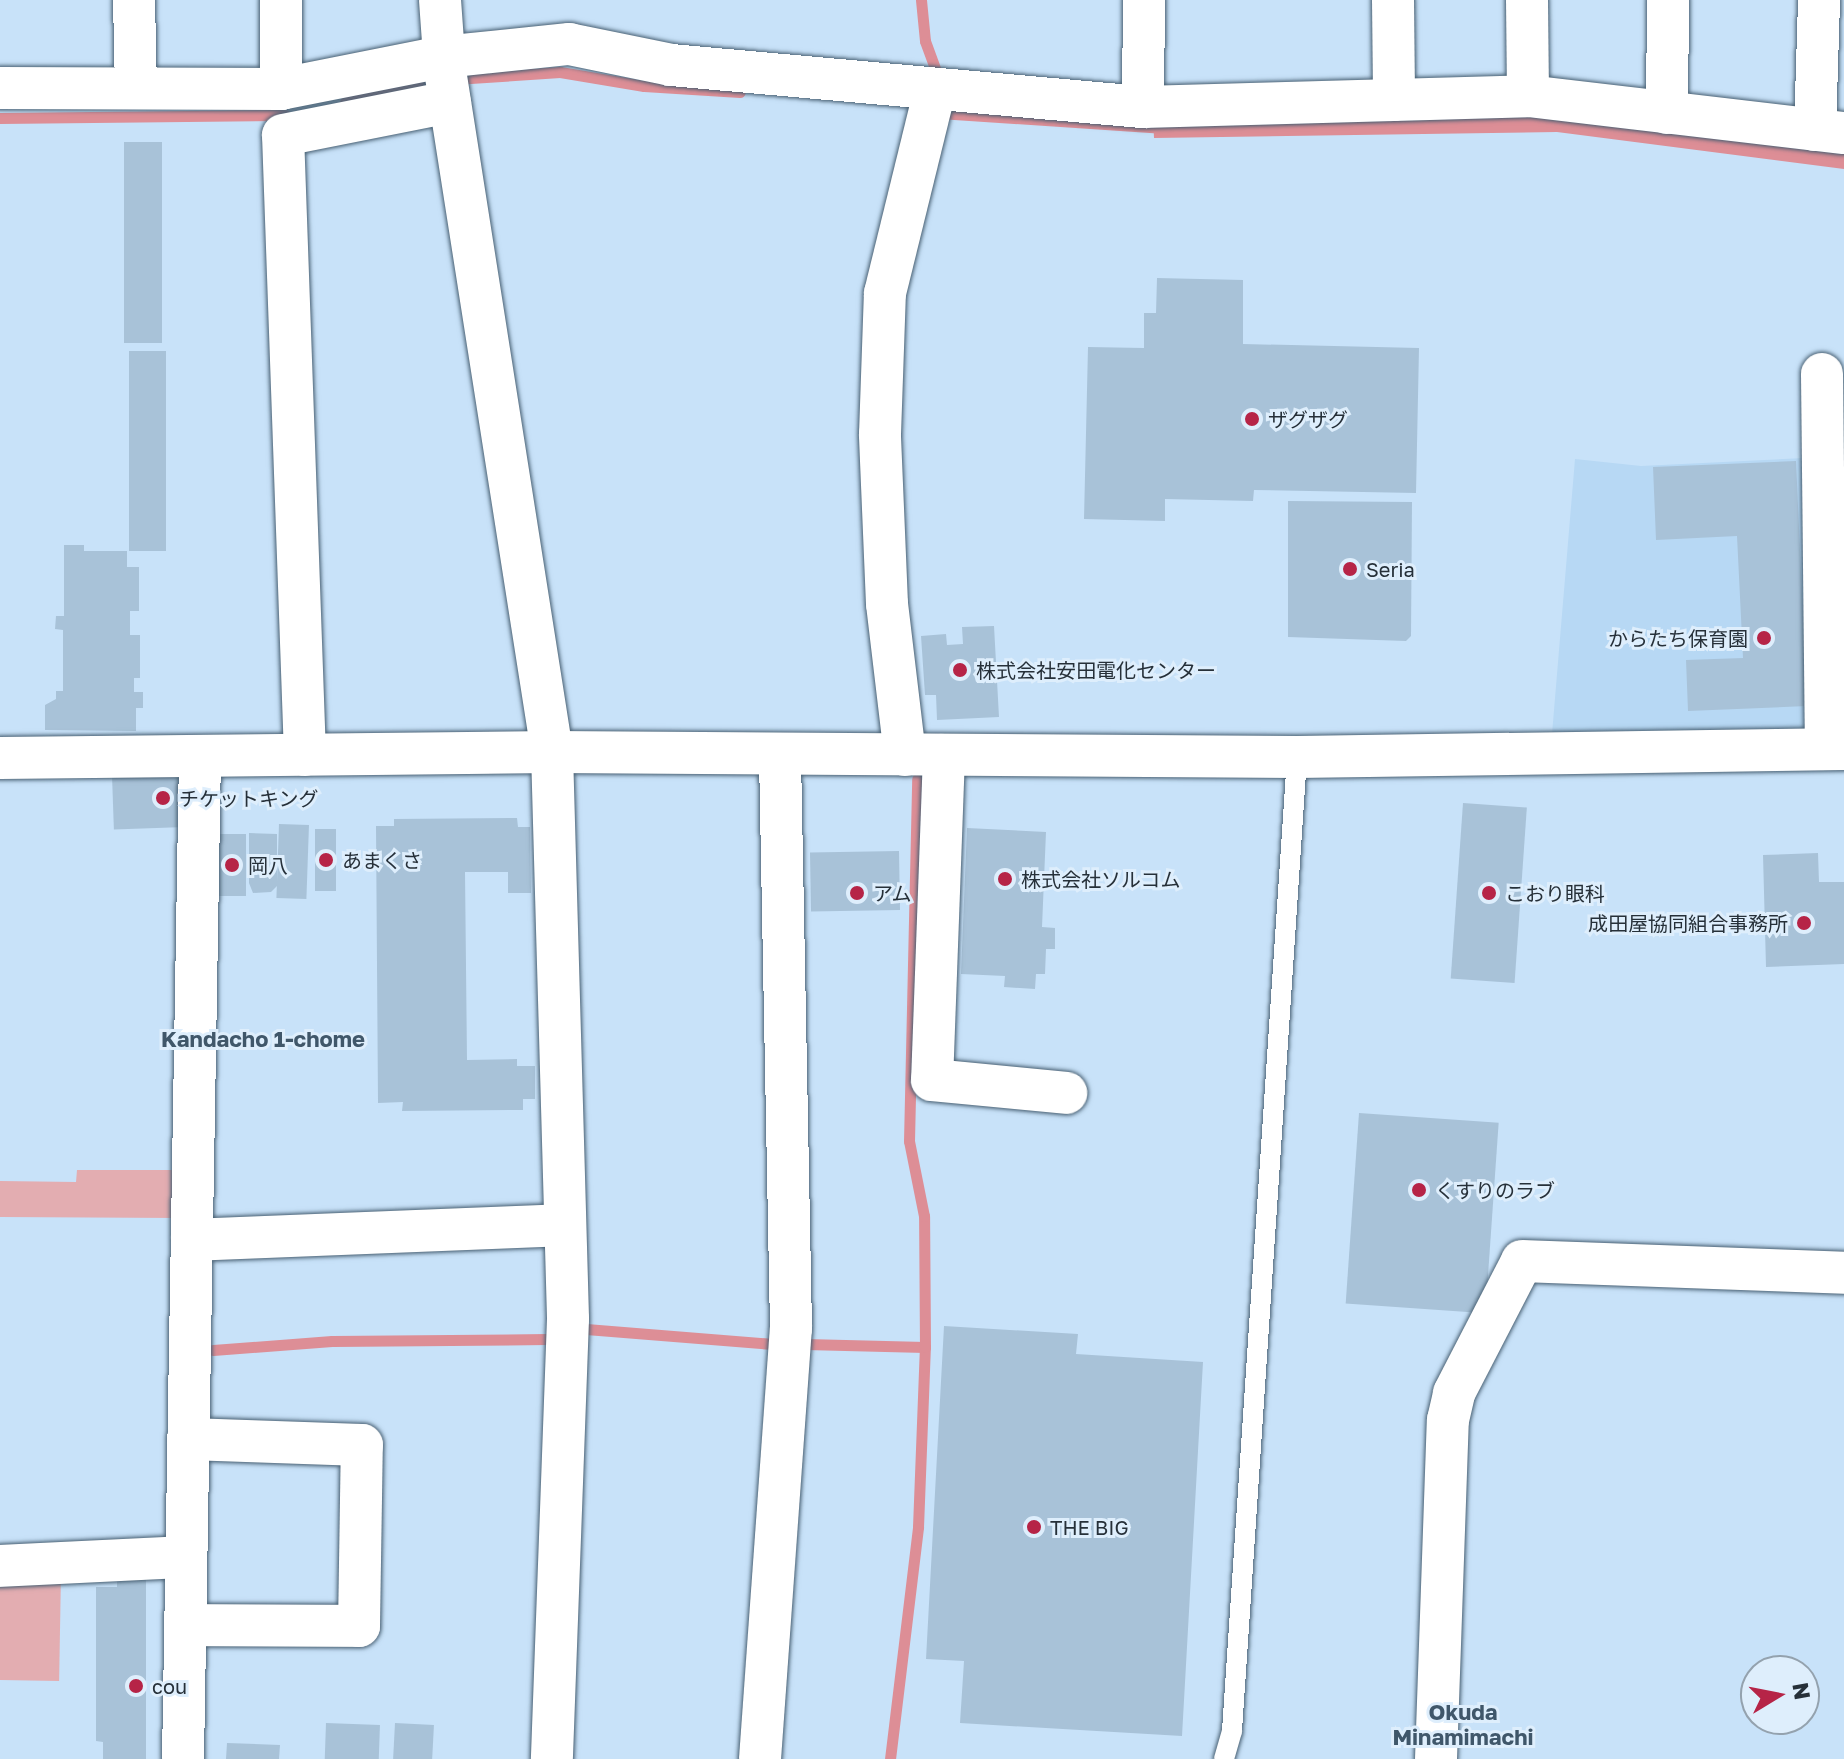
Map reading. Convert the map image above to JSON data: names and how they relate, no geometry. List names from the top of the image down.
{
  "districts": ["Kandacho 1-chome", "Okuda Minamimachi"],
  "places": [
    "ザグザグ",
    "Seria",
    "からたち保育園",
    "株式会社安田電化センター",
    "チケットキング",
    "あまくさ",
    "岡八",
    "株式会社ソルコム",
    "アム",
    "こおり眼科",
    "成田屋協同組合事務所",
    "くすりのラブ",
    "THE BIG",
    "cou"
  ],
  "north": "right"
}
